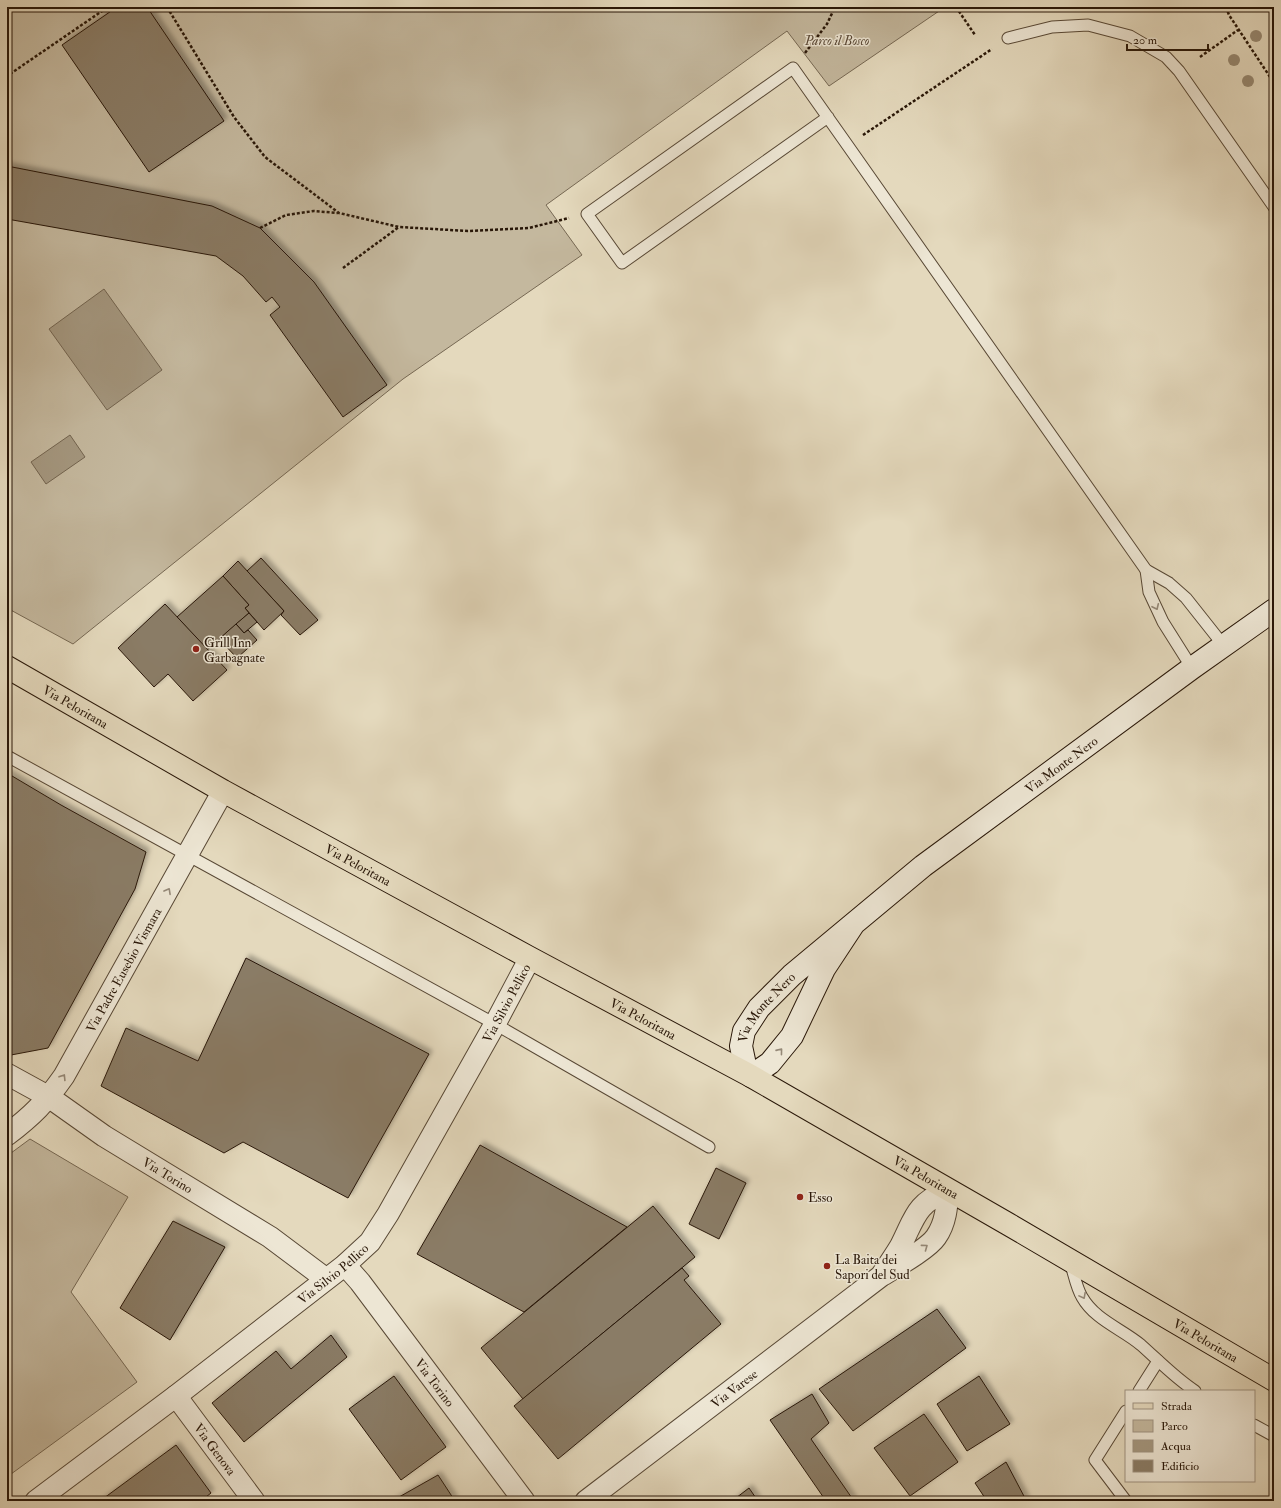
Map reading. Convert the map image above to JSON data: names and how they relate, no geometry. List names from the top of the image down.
{
  "streets": {
    "main road": ["Via Peloritana"],
    "street": [
      "Via Monte Nero",
      "Via Padre Eusebio Vismara",
      "Via Silvio Pellico",
      "Via Torino",
      "Via Varese",
      "Via Genova"
    ]
  },
  "crossings": [
    ["Via Peloritana", "Via Monte Nero"],
    ["Via Peloritana", "Via Padre Eusebio Vismara"],
    ["Via Peloritana", "Via Silvio Pellico"],
    ["Via Padre Eusebio Vismara", "Via Torino"],
    ["Via Silvio Pellico", "Via Torino"],
    ["Via Silvio Pellico", "Via Genova"]
  ],
  "one_way": ["Via Padre Eusebio Vismara"],
  "parks": ["Parco il Bosco"],
  "places": ["Grill Inn Garbagnate", "Esso", "La Baita dei Sapori del Sud"],
  "legend": [
    "Strada",
    "Parco",
    "Acqua",
    "Edificio"
  ],
  "scale_bar": "20 m"
}
